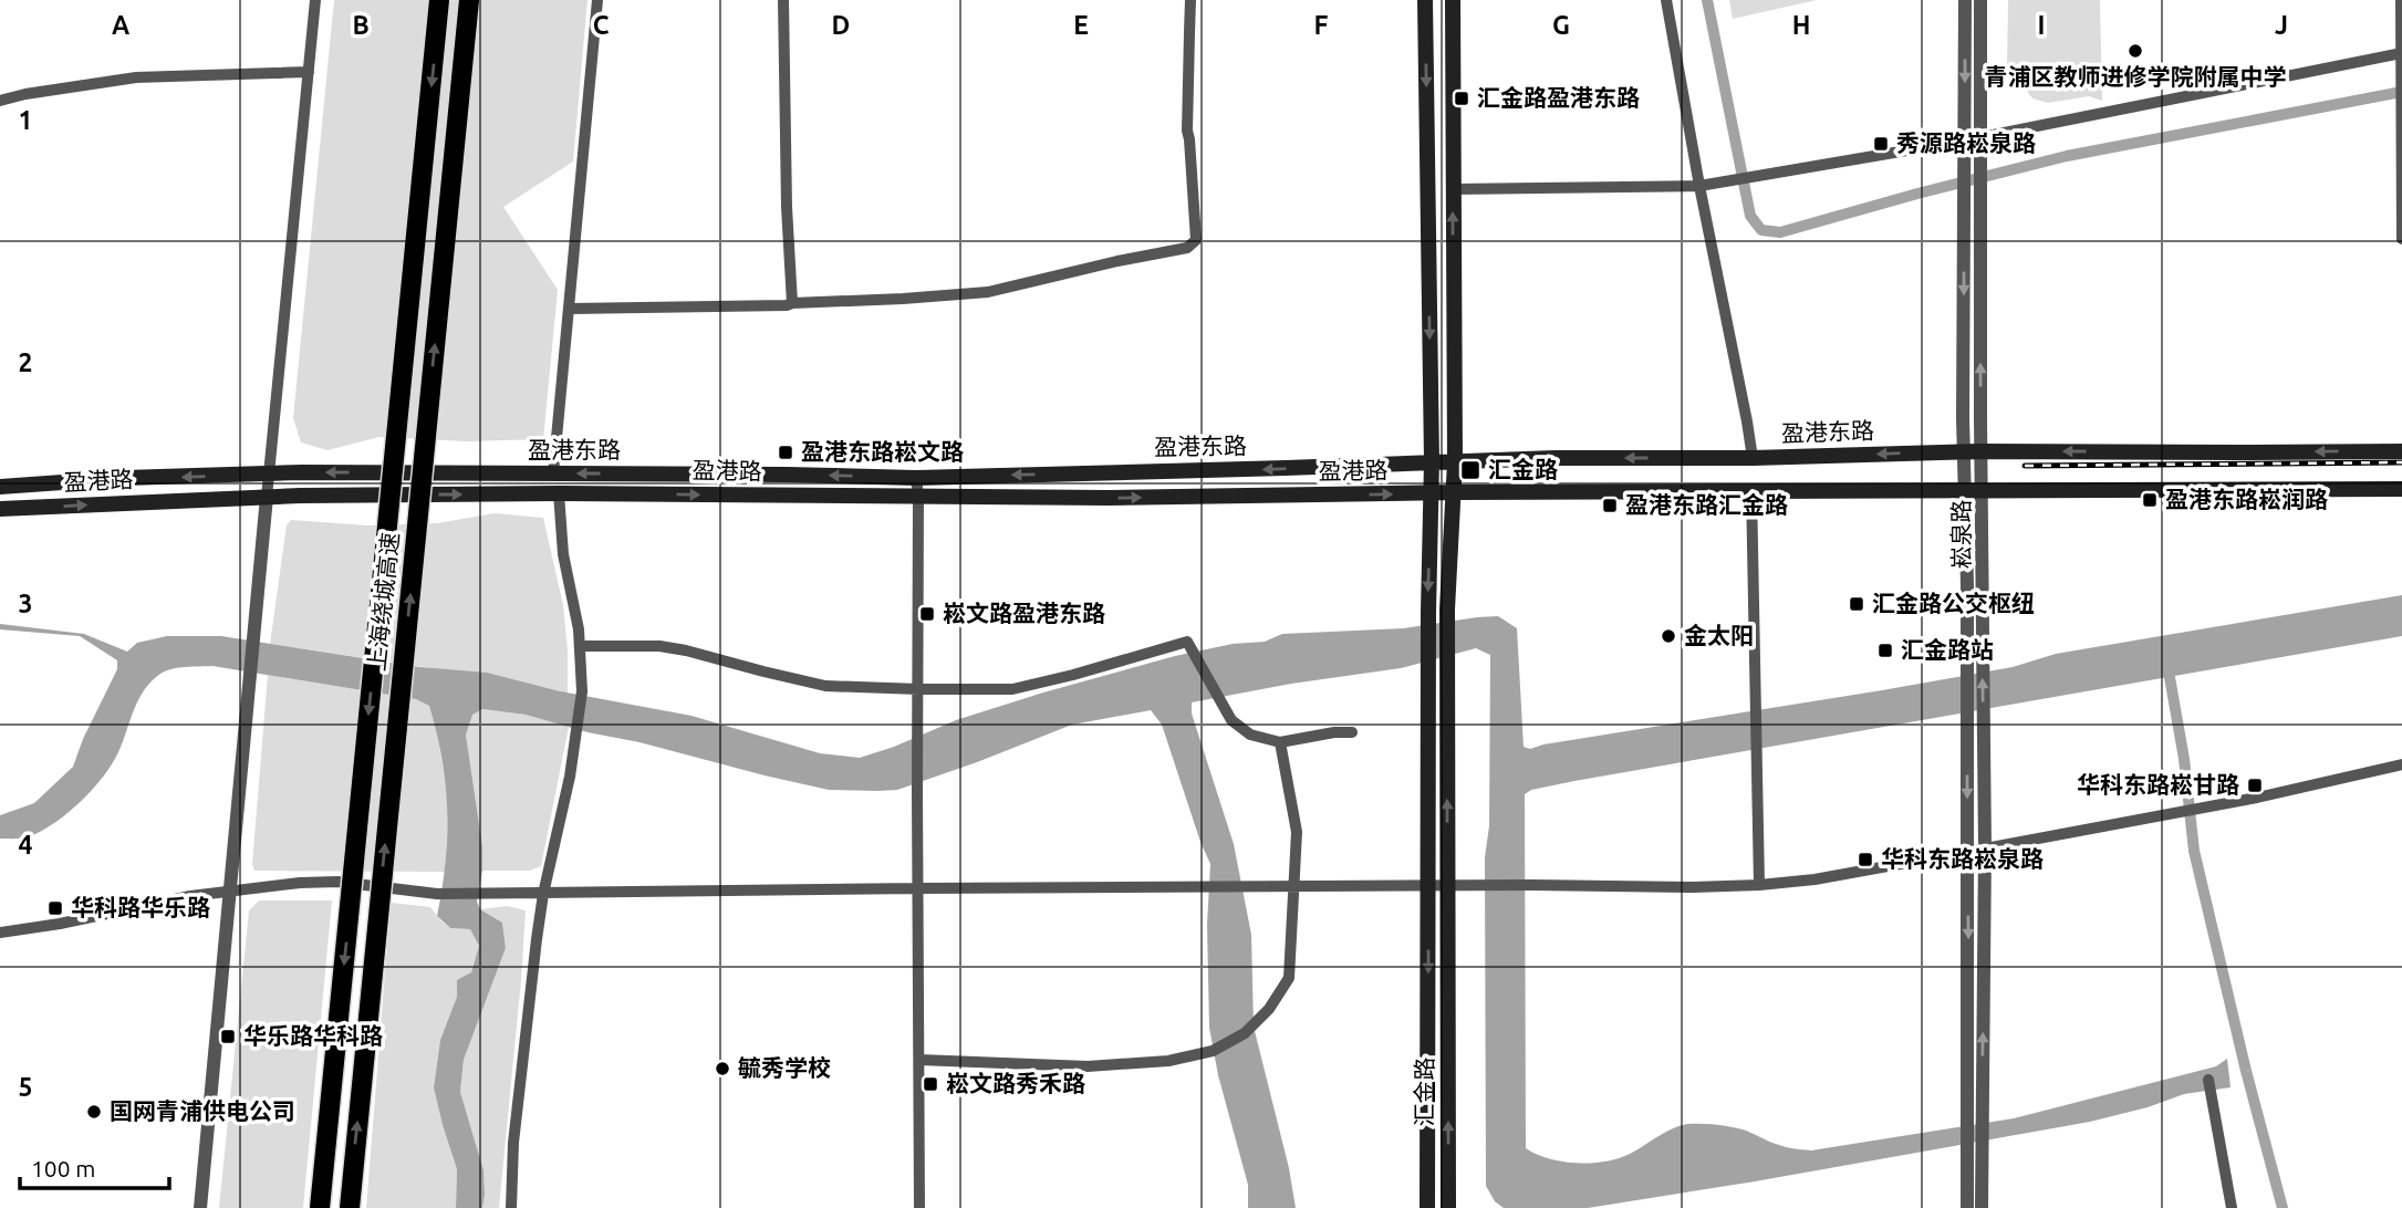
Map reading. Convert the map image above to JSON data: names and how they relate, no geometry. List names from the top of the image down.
{
  "streets": {
    "highway": ["上海绕城高速"],
    "main road": ["盈港东路", "盈港路", "汇金路"],
    "street": ["崧泉路"]
  },
  "crossings": [
    ["盈港东路", "崧泉路"],
    ["盈港东路", "汇金路"],
    ["盈港路", "汇金路"]
  ],
  "one_way": ["盈港路"],
  "places": {
    "other": [
      "青浦区教师进修学院附属中学",
      "金太阳",
      "毓秀学校",
      "国网青浦供电公司"
    ],
    "transit": [
      "汇金路盈港东路",
      "秀源路崧泉路",
      "盈港东路崧文路",
      "汇金路",
      "盈港东路崧润路",
      "盈港东路汇金路",
      "汇金路公交枢纽",
      "崧文路盈港东路",
      "汇金路站",
      "华科东路崧甘路",
      "华科东路崧泉路",
      "华科路华乐路",
      "华乐路华科路",
      "崧文路秀禾路"
    ]
  },
  "scale_bar": "100 m",
  "grid": {
    "columns": [
      "A",
      "B",
      "C",
      "D",
      "E",
      "F",
      "G",
      "H",
      "I",
      "J"
    ],
    "rows": [
      "1",
      "2",
      "3",
      "4",
      "5"
    ]
  }
}
